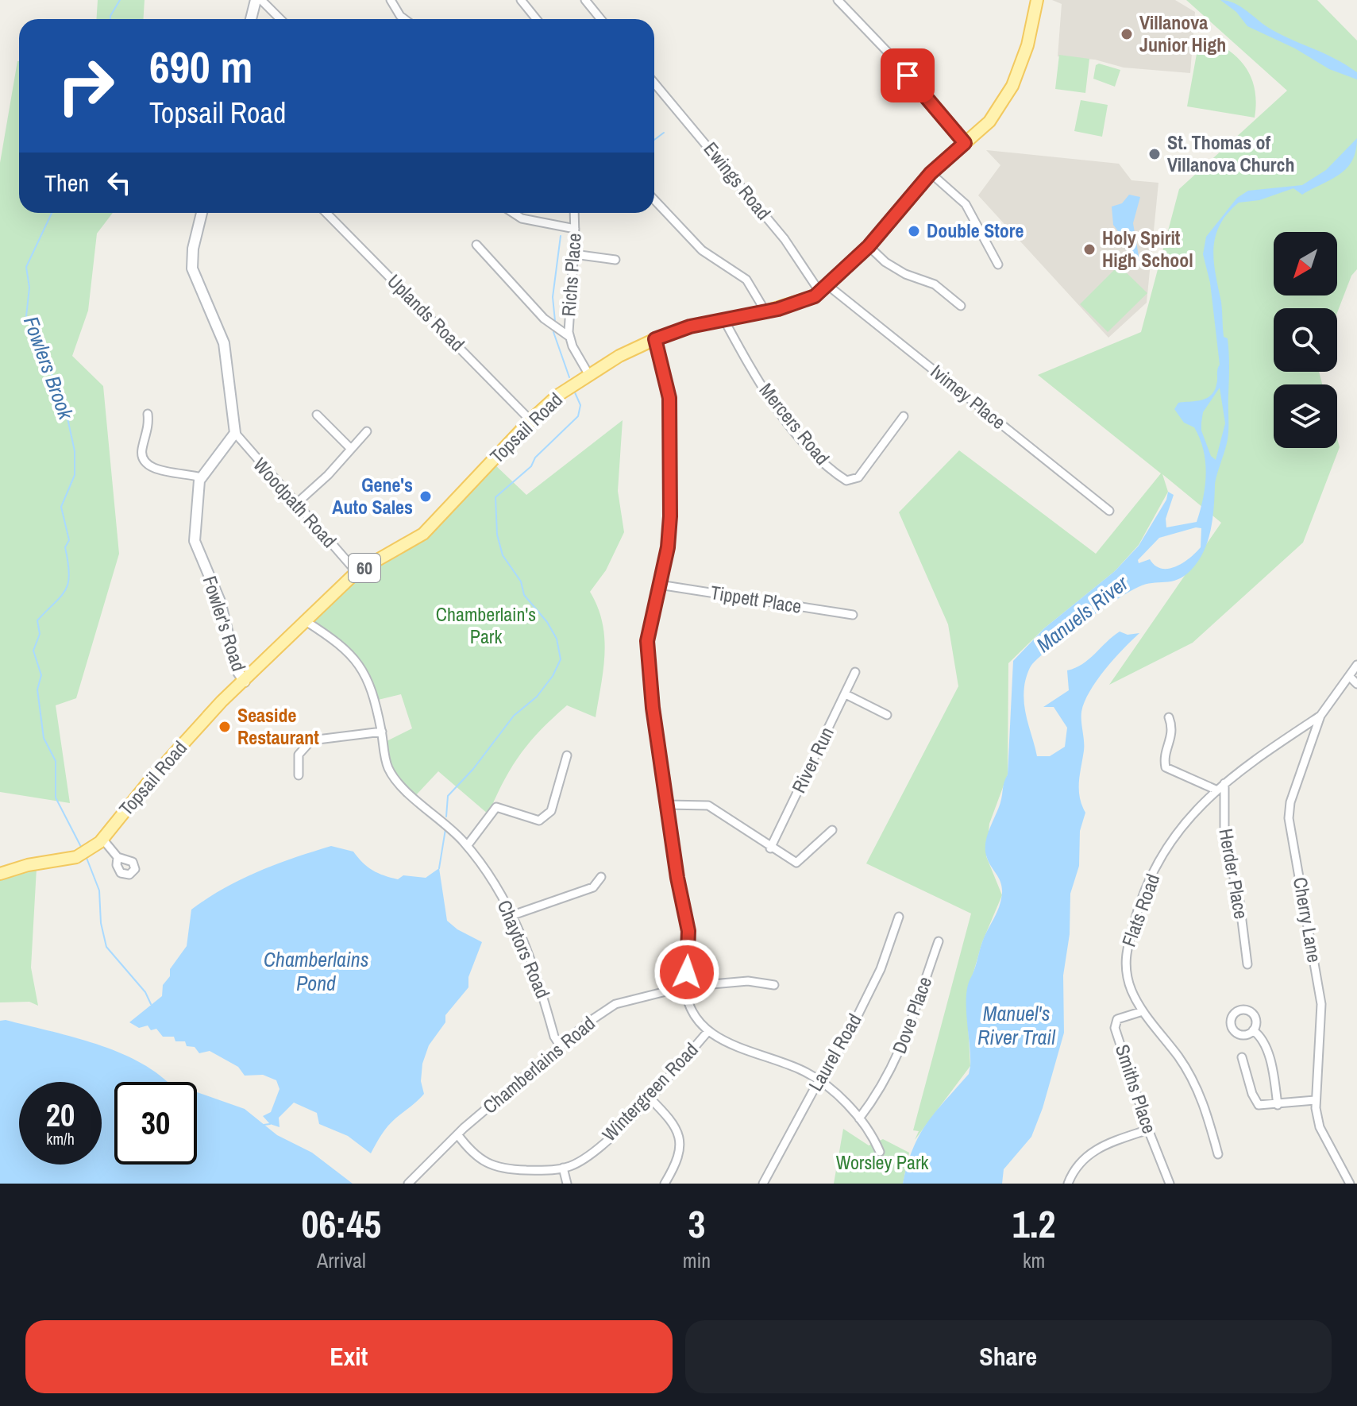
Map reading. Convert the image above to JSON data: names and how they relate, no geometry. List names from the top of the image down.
{
  "streets": {
    "main road": ["Topsail Road", "60"],
    "street": [
      "Ewings Road",
      "Richs Place",
      "Uplands Road",
      "Ivimey Place",
      "Mercers Road",
      "Woodpath Road",
      "Tippett Place",
      "Fowler's Road",
      "River Run",
      "Herder Place",
      "Flats Road",
      "Cherry Lane",
      "Chaytors Road",
      "Dove Place",
      "Laurel Road",
      "Chamberlains Road",
      "Smiths Place",
      "Wintergreen Road"
    ]
  },
  "crossings": [
    ["Ewings Road", "Ivimey Place"],
    ["Ewings Road", "Topsail Road"],
    ["Richs Place", "Topsail Road"],
    ["Uplands Road", "Topsail Road"],
    ["Ivimey Place", "Topsail Road"],
    ["Mercers Road", "Topsail Road"],
    ["Topsail Road", "Woodpath Road"],
    ["Topsail Road", "Fowler's Road"],
    ["Topsail Road", "Chaytors Road"],
    ["Herder Place", "Flats Road"],
    ["Flats Road", "Cherry Lane"],
    ["Flats Road", "Smiths Place"],
    ["Chaytors Road", "Chamberlains Road"],
    ["Chamberlains Road", "Wintergreen Road"]
  ],
  "water": [
    "Fowlers Brook",
    "Manuels River",
    "Chamberlains Pond",
    "Manuel's River Trail"
  ],
  "parks": ["Chamberlain's Park", "Worsley Park"],
  "places": [
    "Villanova Junior High",
    "St. Thomas of Villanova Church",
    "Double Store",
    "Holy Spirit High School",
    "Gene's Auto Sales",
    "Seaside Restaurant"
  ],
  "north": "bottom left",
  "page": {
    "turn": ["690 m", "Topsail Road"],
    "then": "Then",
    "speed": "20 km/h",
    "limit": "30",
    "eta": [
      "06:45",
      "Arrival",
      "3",
      "min",
      "1.2",
      "km"
    ],
    "buttons": ["Exit", "Share"]
  }
}
